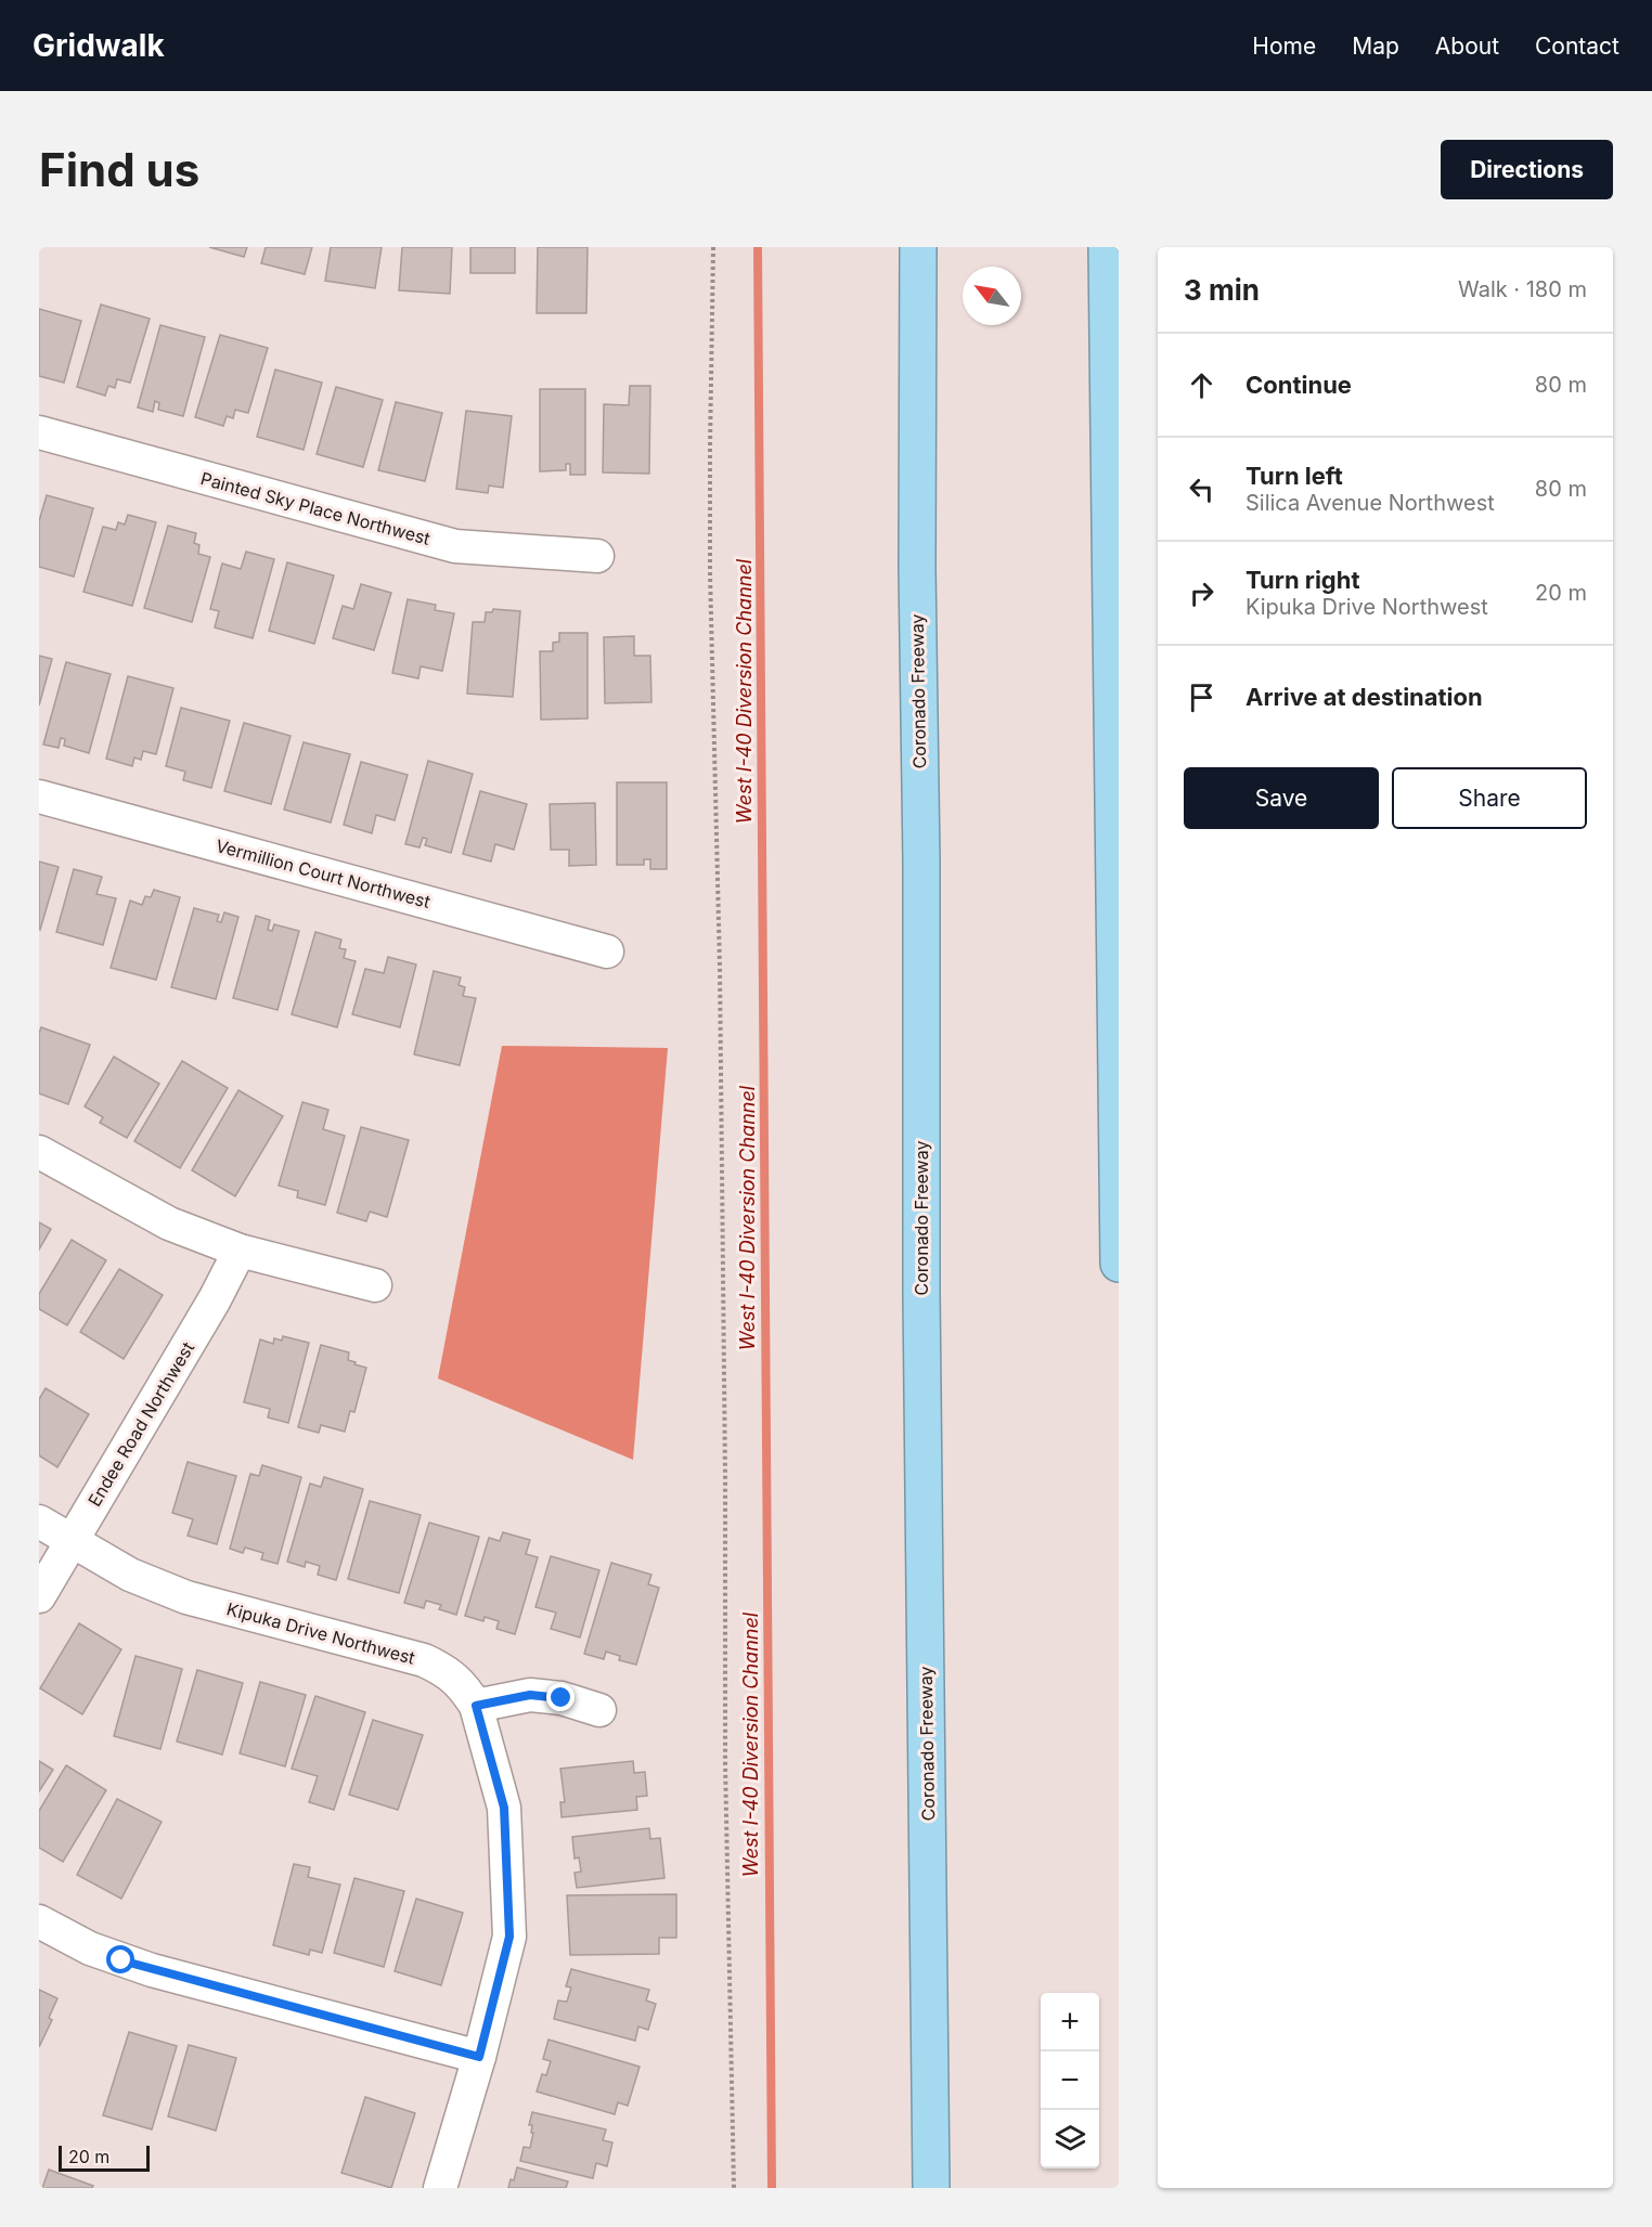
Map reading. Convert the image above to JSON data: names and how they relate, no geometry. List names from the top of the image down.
{
  "streets": {
    "highway": ["Coronado Freeway"],
    "street": [
      "Painted Sky Place Northwest",
      "Vermillion Court Northwest",
      "Endee Road Northwest",
      "Kipuka Drive Northwest"
    ]
  },
  "crossings": [
    ["Endee Road Northwest", "Kipuka Drive Northwest"]
  ],
  "water": ["West I-40 Diversion Channel"],
  "scale_bar": "20 m",
  "north": "top left",
  "page": {
    "header": "Gridwalk",
    "nav": [
      "Home",
      "Map",
      "About",
      "Contact"
    ],
    "buttons": [
      "Directions",
      ["Save", "Share"]
    ],
    "title": "Find us",
    "heading": ["3 min", "Walk · 180 m"],
    "list": [
      ["Continue", "80 m"],
      ["Turn left", "Silica Avenue Northwest", "80 m"],
      ["Turn right", "Kipuka Drive Northwest", "20 m"],
      "Arrive at destination"
    ],
    "map_buttons": ["+", "−"],
    "scale": "20 m"
  }
}
